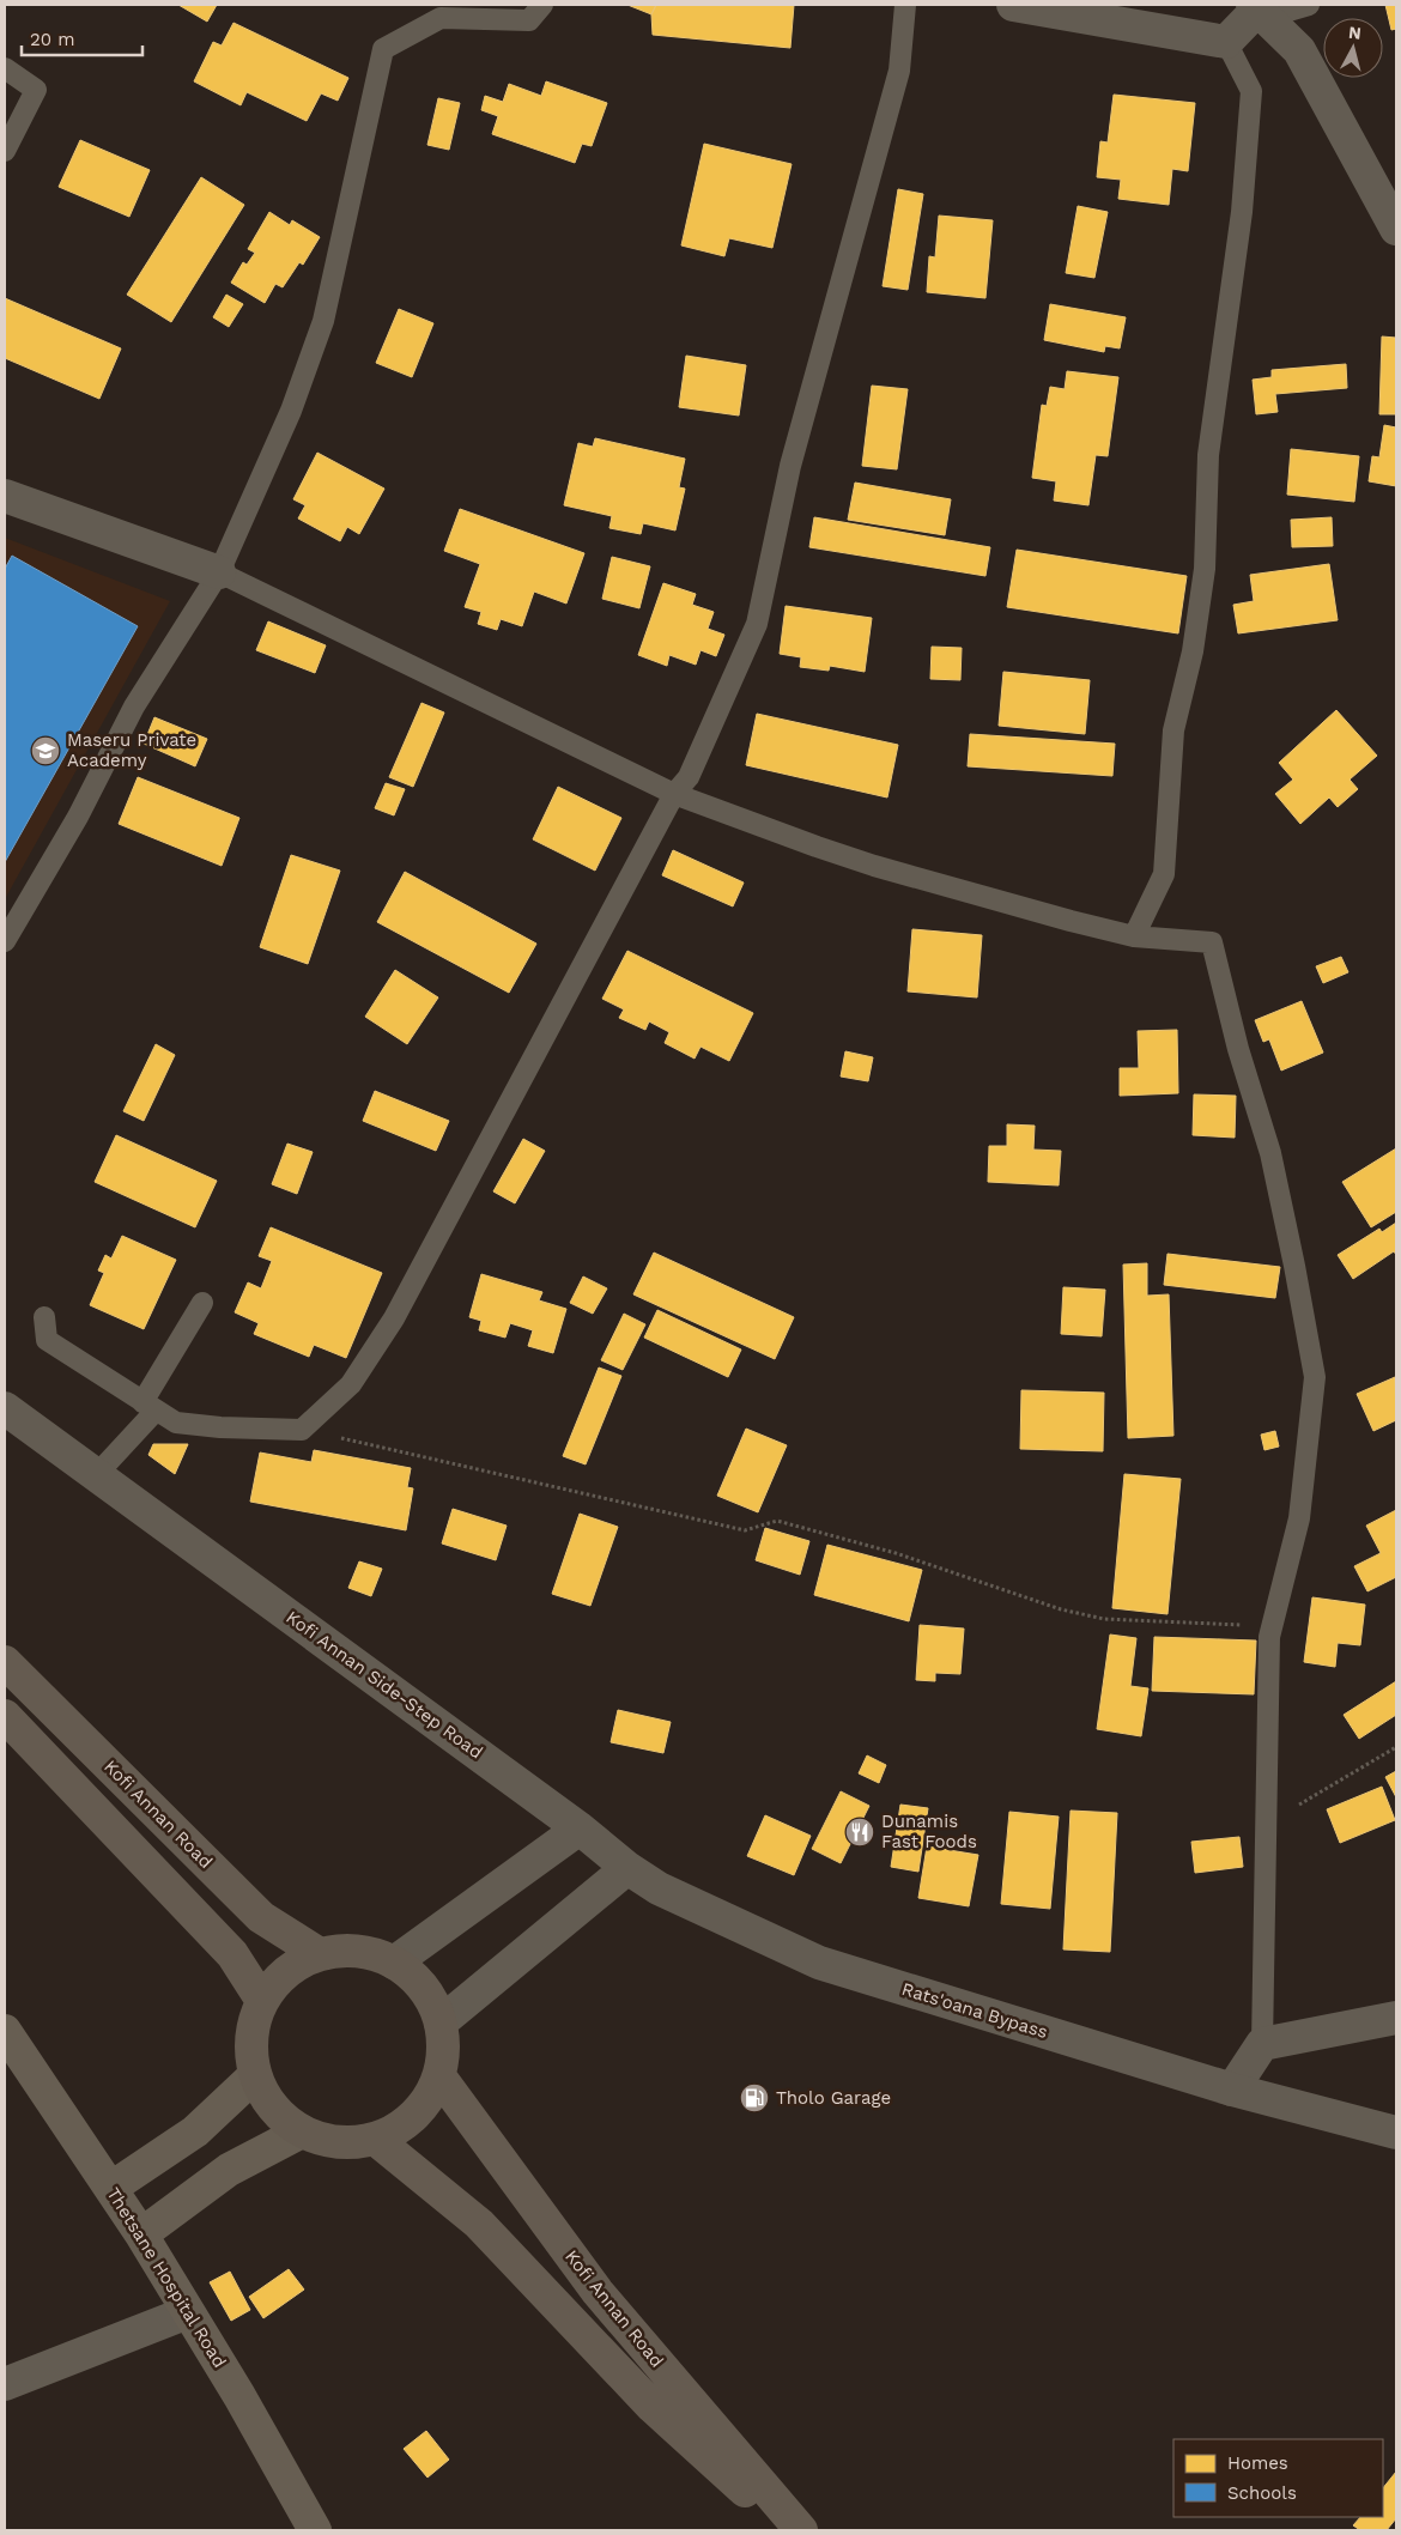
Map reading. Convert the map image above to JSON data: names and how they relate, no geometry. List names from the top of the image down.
{
  "streets": {
    "main road": ["Kofi Annan Road", "Thetsane Hospital Road"],
    "street": ["Kofi Annan Side-Step Road", "Rats'oana Bypass"]
  },
  "crossings": [
    ["Kofi Annan Side-Step Road", "Rats'oana Bypass"]
  ],
  "places": {
    "school or university": ["Maseru Private Academy"],
    "restaurant": ["Dunamis Fast Foods"],
    "fuel station": ["Tholo Garage"]
  },
  "legend": ["Homes", "Schools"],
  "scale_bar": "20 m",
  "north": "top"
}
